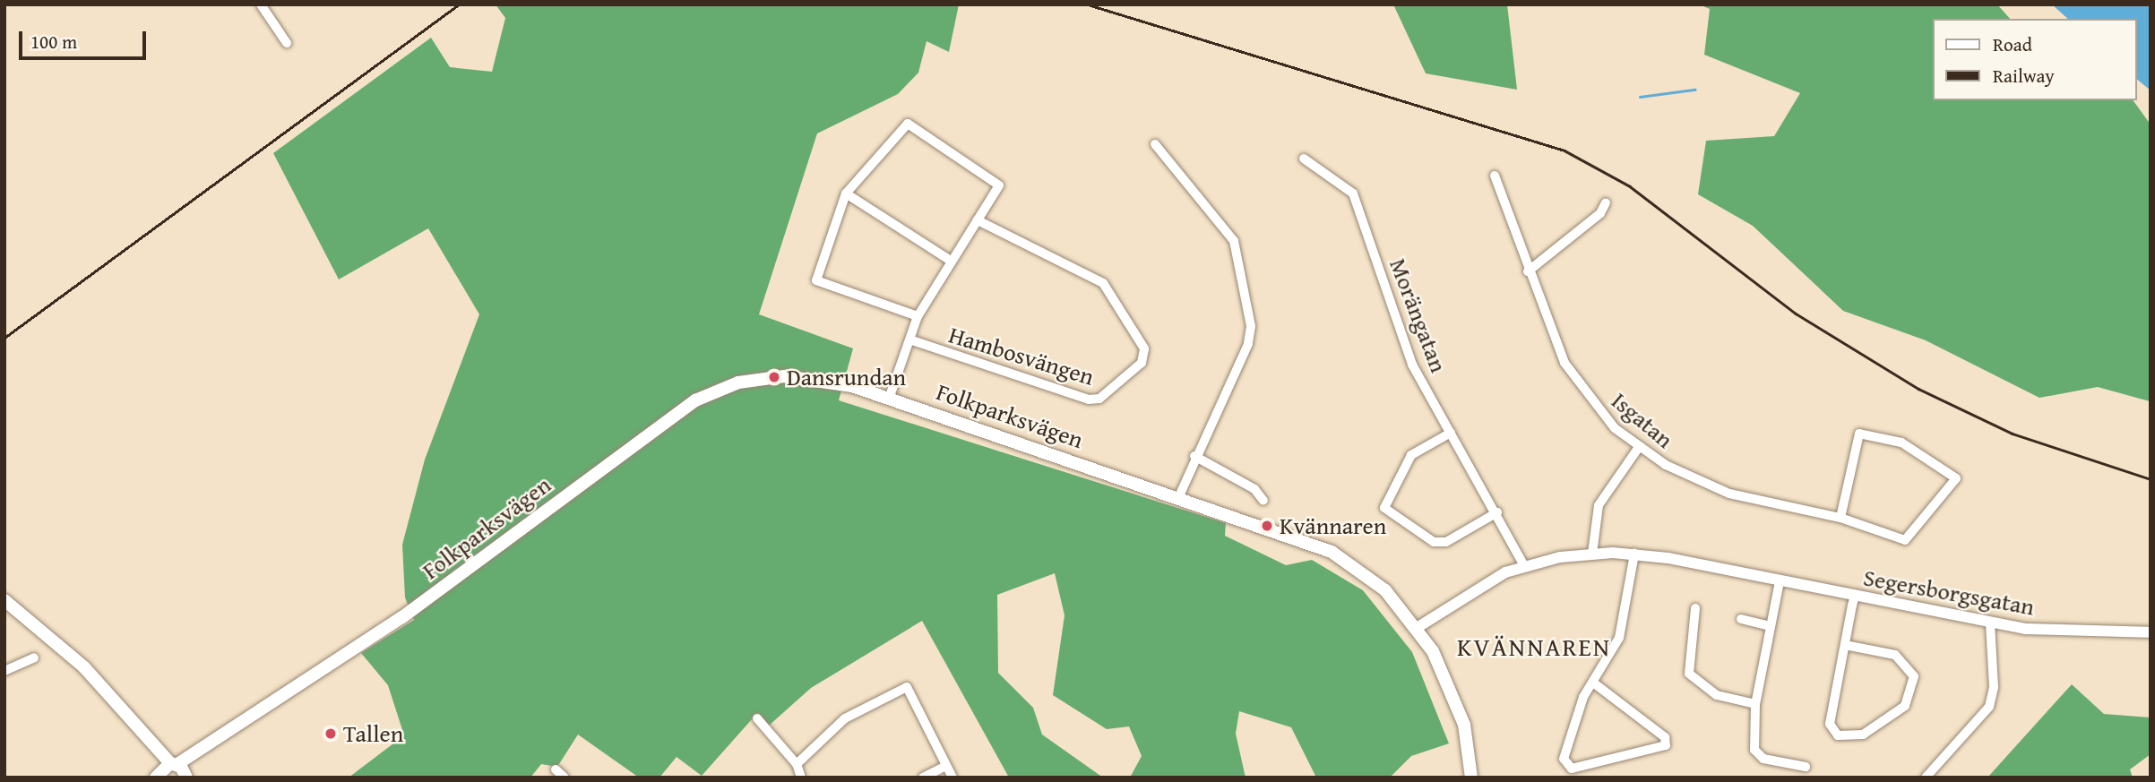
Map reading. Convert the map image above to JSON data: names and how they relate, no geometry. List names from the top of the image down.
{
  "streets": {
    "main road": ["Folkparksvägen"],
    "street": [
      "Morängatan",
      "Hambosvängen",
      "Isgatan",
      "Segersborgsgatan"
    ]
  },
  "crossings": [
    ["Morängatan", "Segersborgsgatan"],
    ["Folkparksvägen", "Segersborgsgatan"]
  ],
  "districts": ["KVÄNNAREN"],
  "places": ["Dansrundan", "Kvännaren", "Tallen"],
  "legend": ["Road", "Railway"],
  "scale_bar": "100 m"
}
